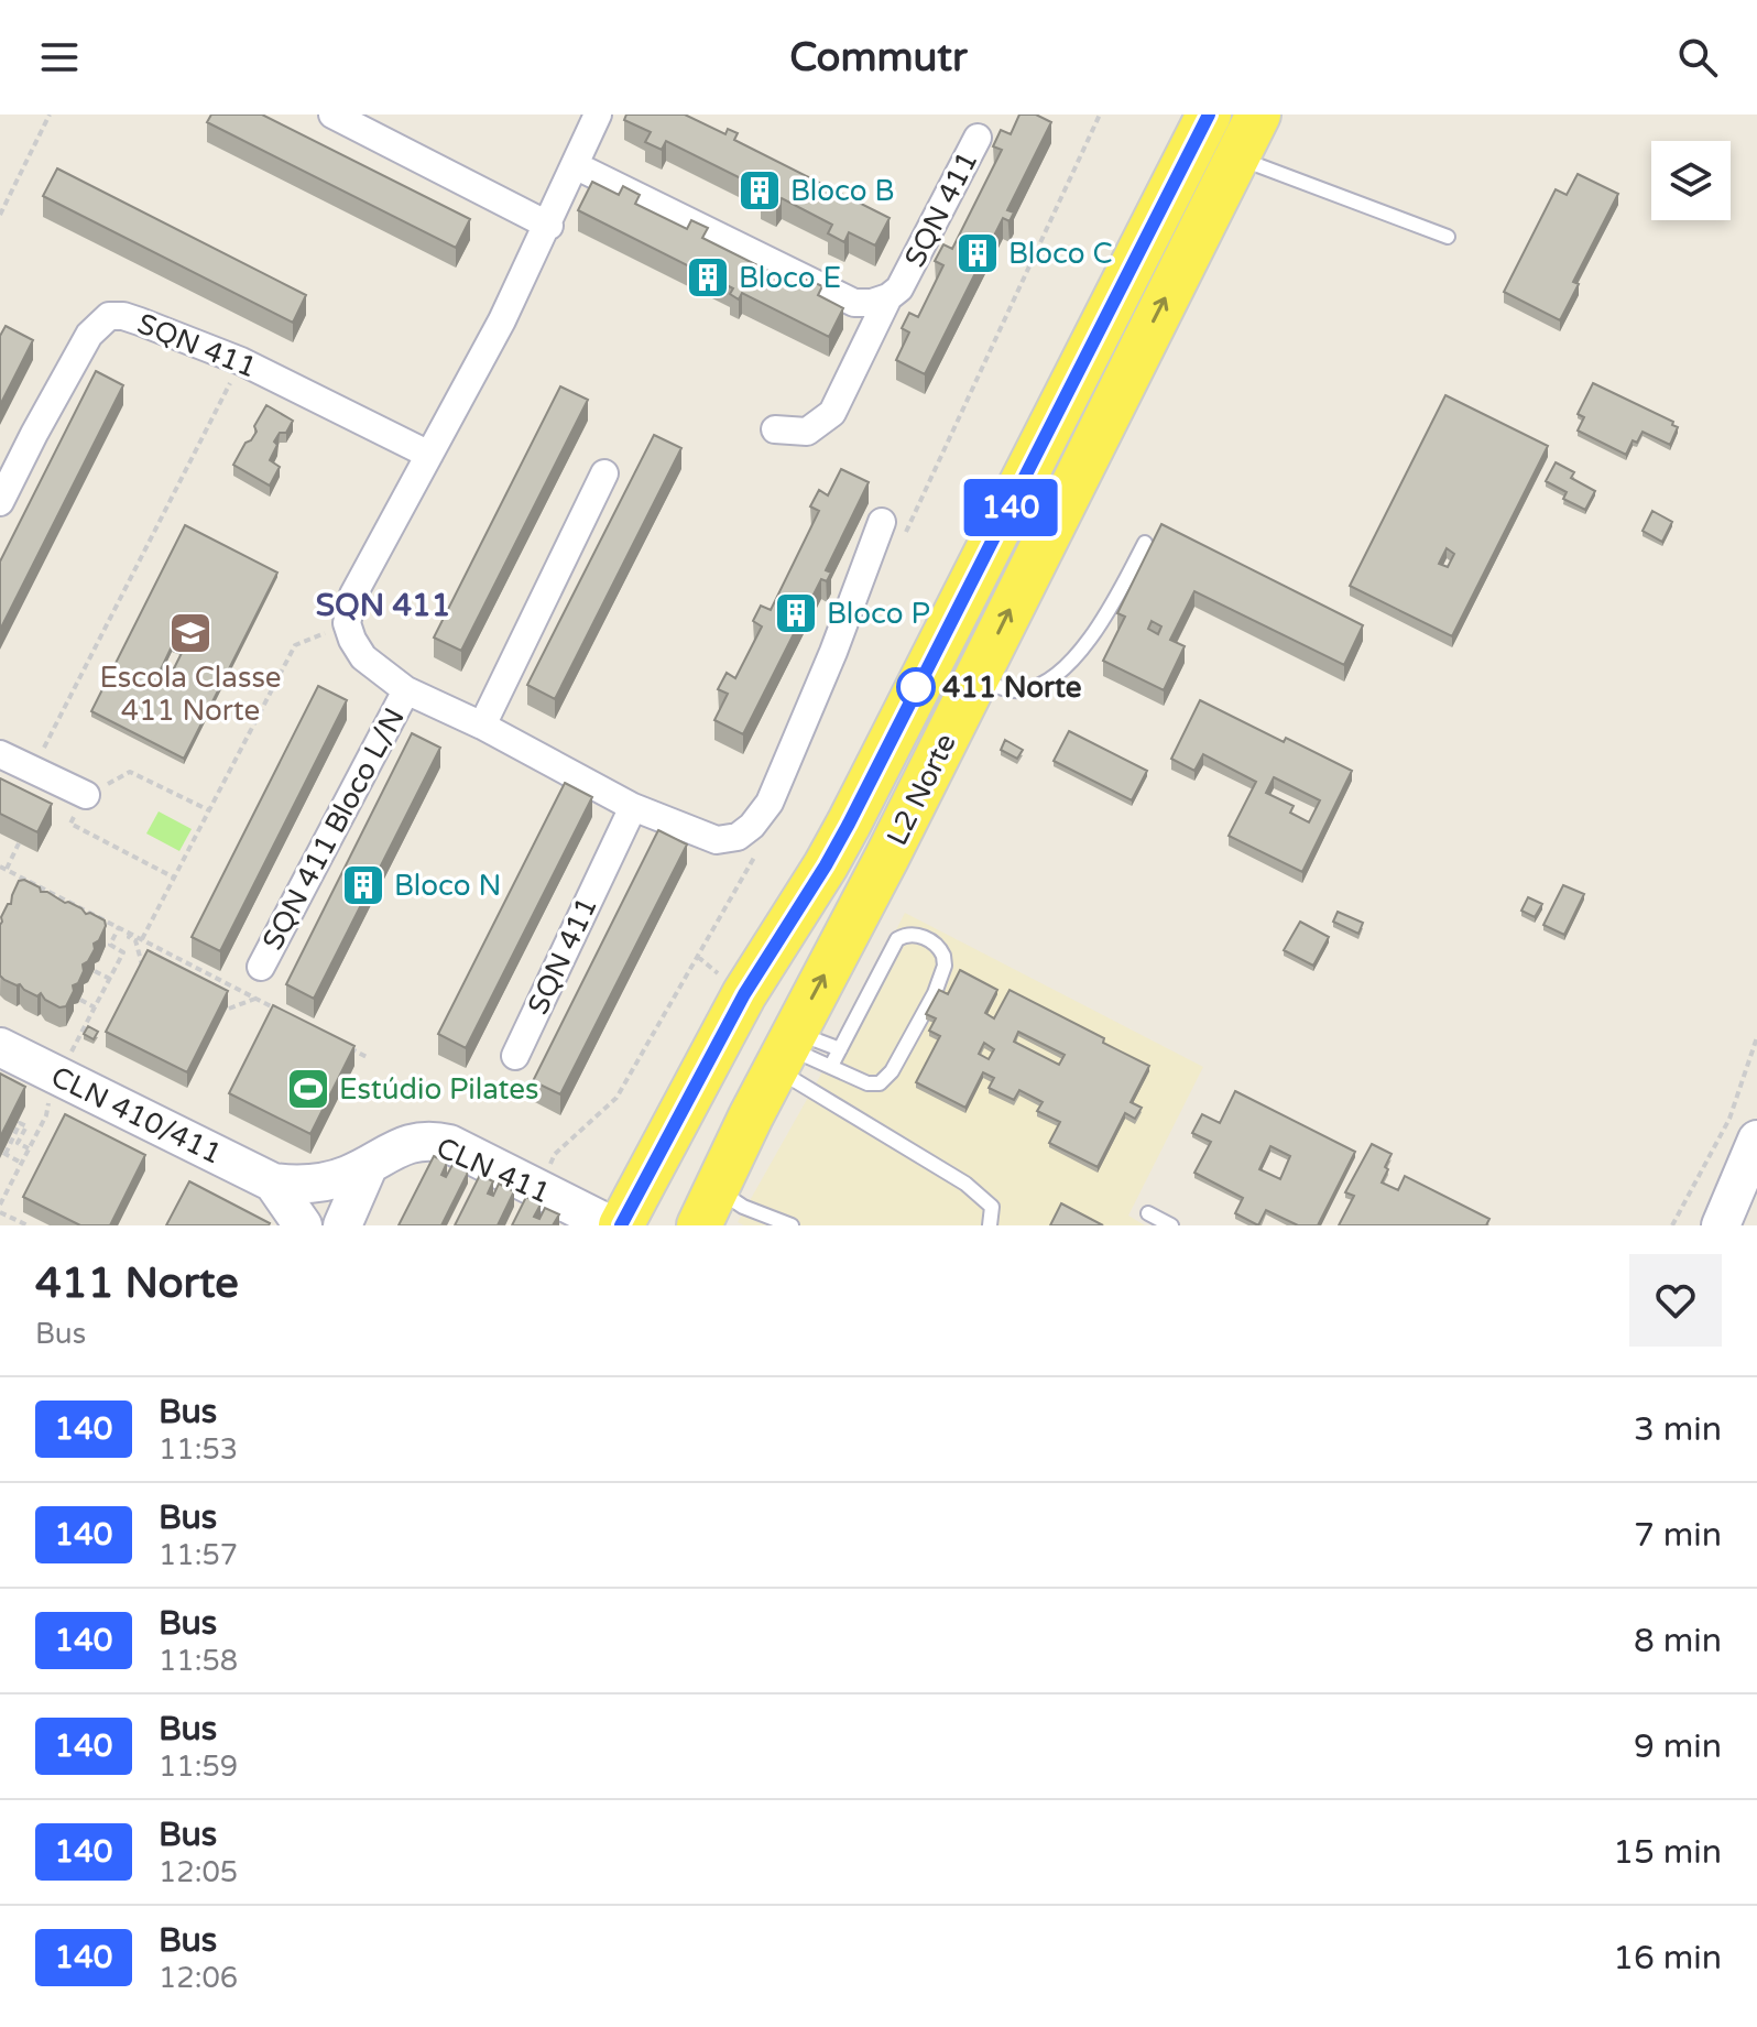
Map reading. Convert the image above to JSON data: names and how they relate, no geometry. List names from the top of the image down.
{
  "streets": {
    "main road": ["L2 Norte"],
    "street": [
      "SQN 411",
      "SQN 411 Bloco L/N",
      "CLN 410/411",
      "CLN 411"
    ]
  },
  "crossings": [
    ["CLN 410/411", "CLN 411"]
  ],
  "districts": ["SQN 411"],
  "places": {
    "building": [
      "Bloco B",
      "Bloco C",
      "Bloco E",
      "Bloco P",
      "Bloco N"
    ],
    "school or university": ["Escola Classe 411 Norte"],
    "other": ["411 Norte"],
    "sports": ["Estúdio Pilates"]
  },
  "lines": ["bus line 140"],
  "page": {
    "header": "Commutr",
    "on_map": "140",
    "heading": ["411 Norte", "Bus"],
    "list": [
      {
        "mark": "140",
        "name": "Bus",
        "note": "11:53",
        "value": "3 min"
      },
      {
        "mark": "140",
        "name": "Bus",
        "note": "11:57",
        "value": "7 min"
      },
      {
        "mark": "140",
        "name": "Bus",
        "note": "11:58",
        "value": "8 min"
      },
      {
        "mark": "140",
        "name": "Bus",
        "note": "11:59",
        "value": "9 min"
      },
      {
        "mark": "140",
        "name": "Bus",
        "note": "12:05",
        "value": "15 min"
      },
      {
        "mark": "140",
        "name": "Bus",
        "note": "12:06",
        "value": "16 min"
      }
    ]
  }
}
